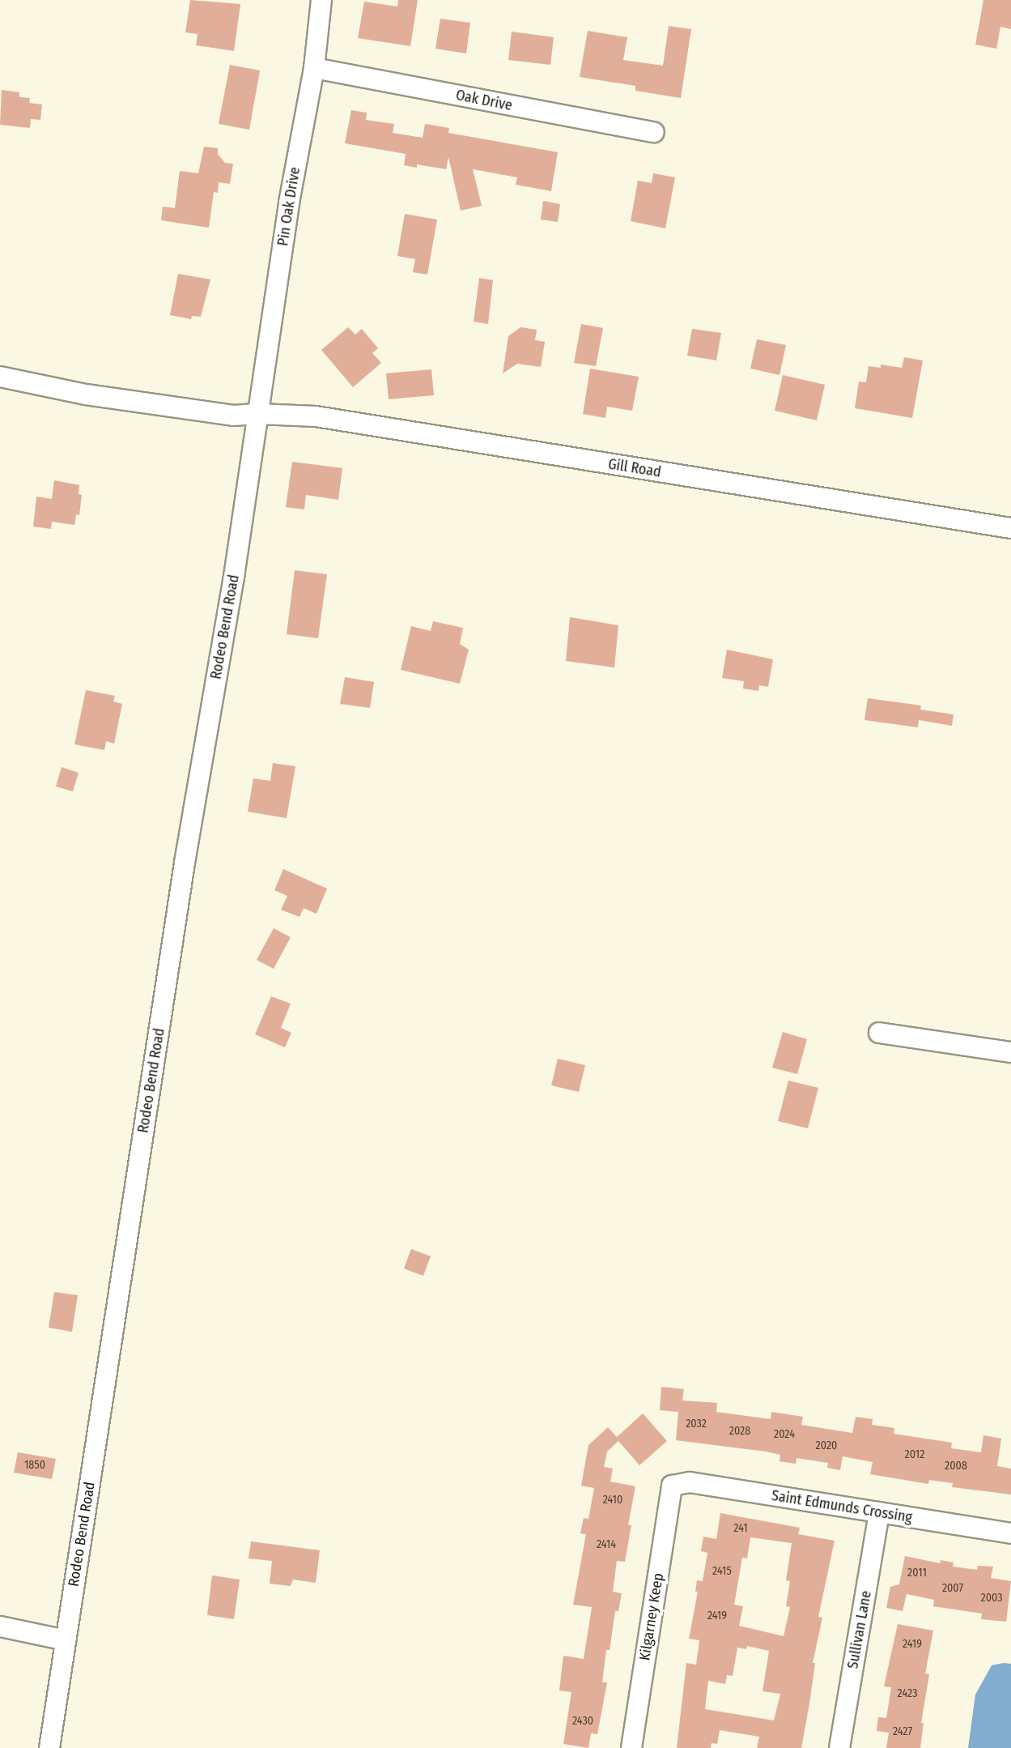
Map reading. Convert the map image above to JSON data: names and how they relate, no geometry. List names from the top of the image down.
{
  "streets": {
    "street": [
      "Oak Drive",
      "Pin Oak Drive",
      "Gill Road",
      "Rodeo Bend Road",
      "Saint Edmunds Crossing",
      "Kilgarney Keep",
      "Sullivan Lane"
    ]
  },
  "crossings": [
    ["Oak Drive", "Pin Oak Drive"],
    ["Pin Oak Drive", "Gill Road"],
    ["Pin Oak Drive", "Rodeo Bend Road"],
    ["Gill Road", "Rodeo Bend Road"],
    ["Saint Edmunds Crossing", "Kilgarney Keep"],
    ["Saint Edmunds Crossing", "Sullivan Lane"]
  ],
  "house_numbers": [
    "2032",
    "2028",
    "2024",
    "2020",
    "2012",
    "1850",
    "2008",
    "2410",
    "241",
    "2414",
    "2415",
    "2011",
    "2007",
    "2003",
    "2419",
    "2419",
    "2423",
    "2430",
    "2427"
  ]
}
